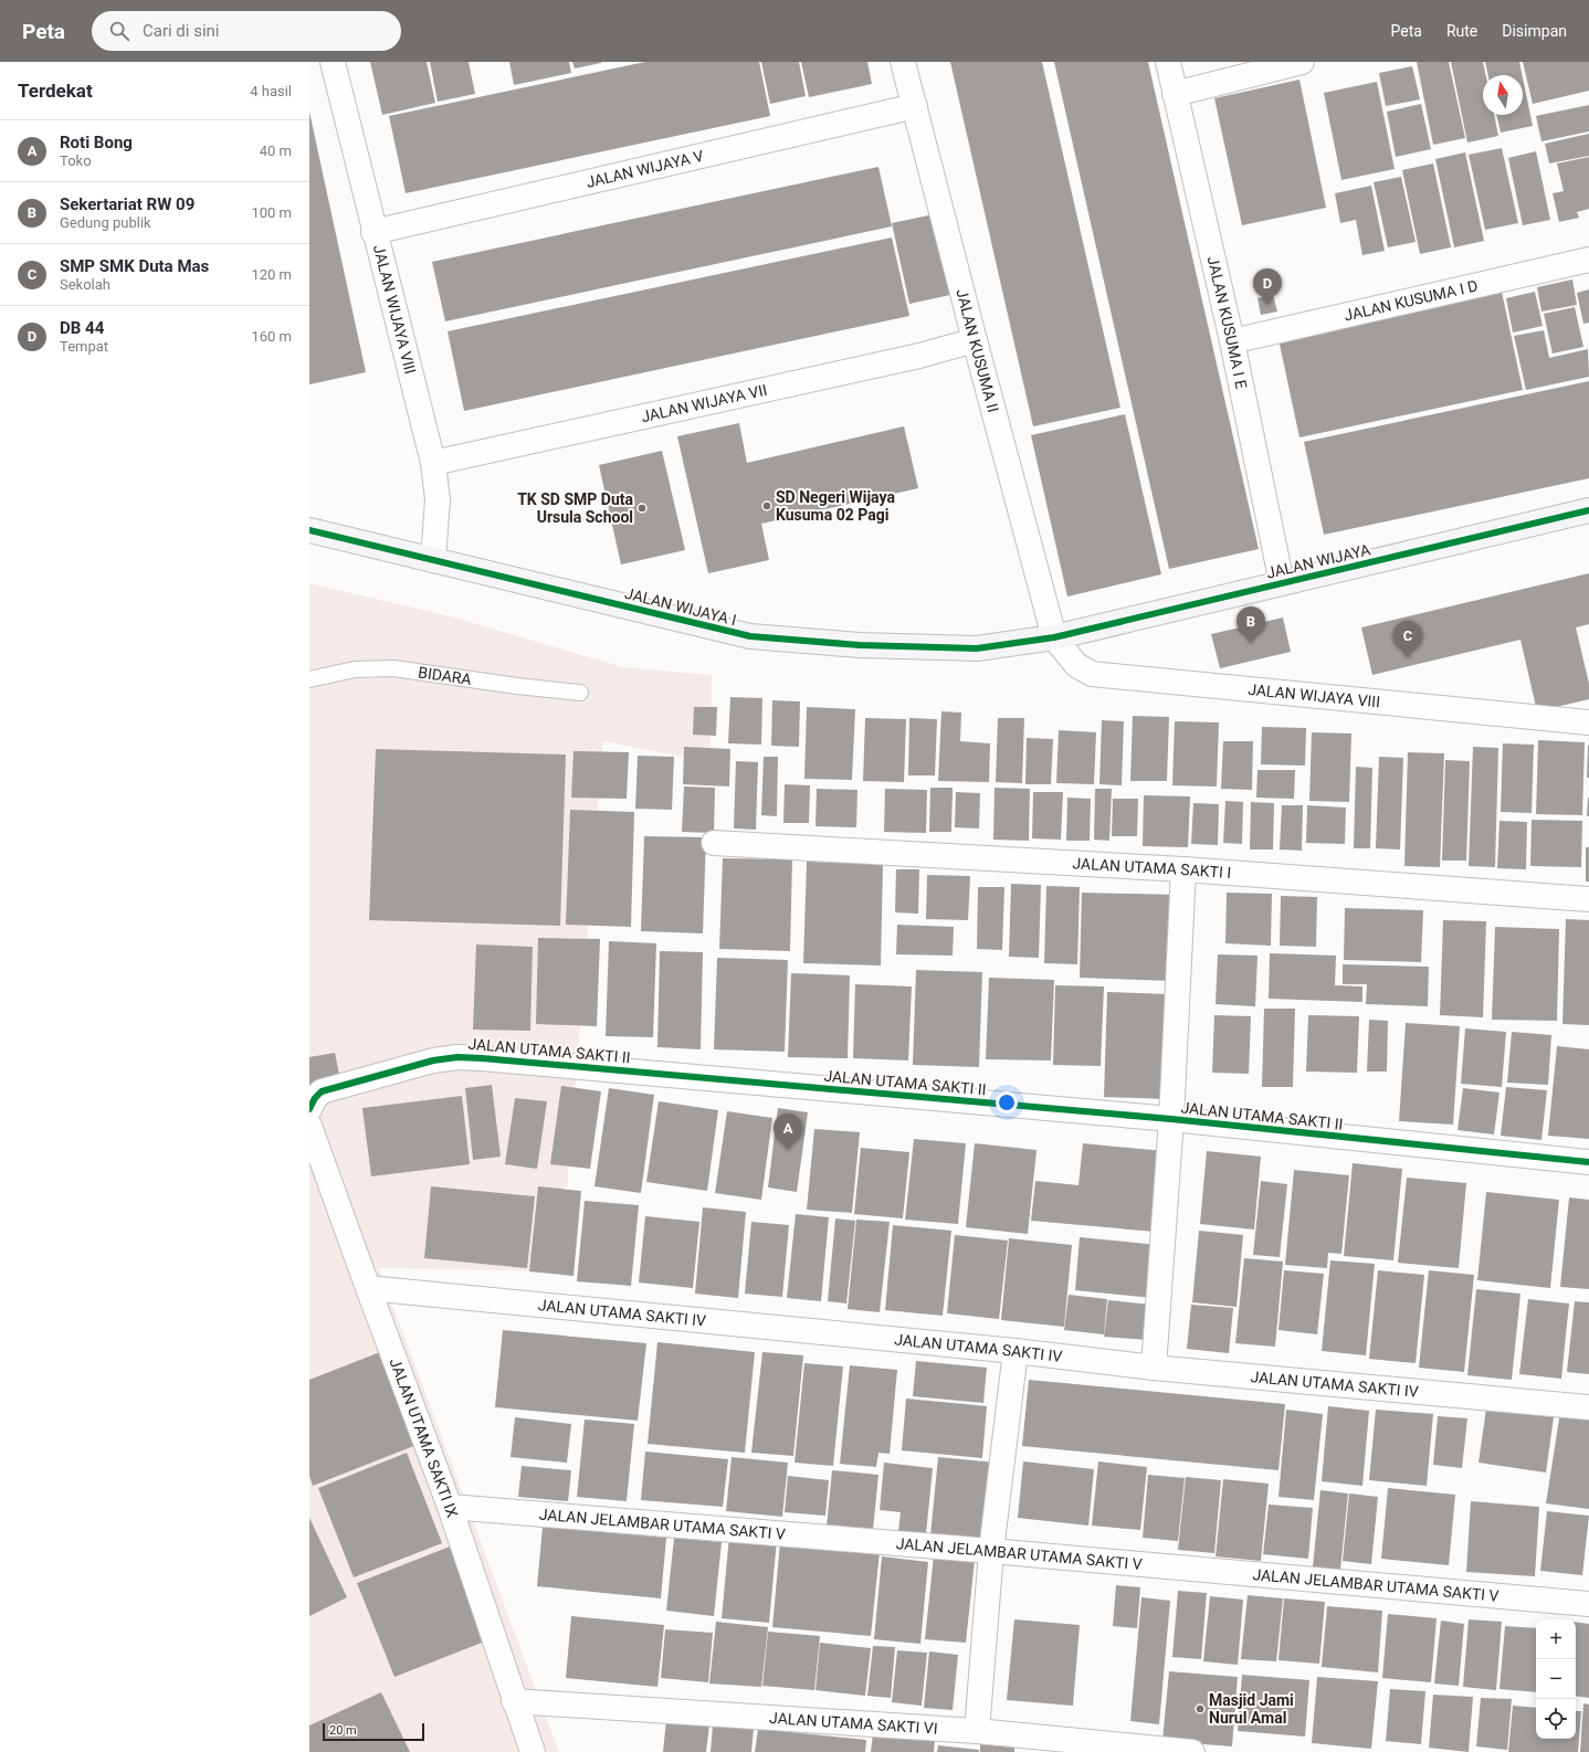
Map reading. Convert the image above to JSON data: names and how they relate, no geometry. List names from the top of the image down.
{
  "streets": {
    "street": [
      "JALAN WIJAYA V",
      "JALAN KUSUMA I D",
      "JALAN WIJAYA VIII",
      "JALAN KUSUMA I E",
      "JALAN KUSUMA II",
      "JALAN WIJAYA VII",
      "JALAN WIJAYA",
      "JALAN WIJAYA I",
      "JALAN UTAMA SAKTI I",
      "JALAN UTAMA SAKTI II",
      "JALAN UTAMA SAKTI IV",
      "JALAN UTAMA SAKTI IX",
      "JALAN JELAMBAR UTAMA SAKTI V",
      "JALAN UTAMA SAKTI VI"
    ],
    "lane": ["BIDARA"]
  },
  "crossings": [
    ["JALAN WIJAYA V", "JALAN WIJAYA VIII"],
    ["JALAN WIJAYA V", "JALAN KUSUMA II"],
    ["JALAN KUSUMA I D", "JALAN KUSUMA I E"],
    ["JALAN WIJAYA VIII", "JALAN KUSUMA II"],
    ["JALAN WIJAYA VIII", "JALAN WIJAYA VII"],
    ["JALAN WIJAYA VIII", "JALAN WIJAYA"],
    ["JALAN WIJAYA VIII", "JALAN WIJAYA I"],
    ["JALAN KUSUMA I E", "JALAN WIJAYA"],
    ["JALAN KUSUMA II", "JALAN WIJAYA VII"],
    ["JALAN KUSUMA II", "JALAN WIJAYA"],
    ["JALAN KUSUMA II", "JALAN WIJAYA I"],
    ["JALAN WIJAYA", "JALAN WIJAYA I"],
    ["JALAN UTAMA SAKTI II", "JALAN UTAMA SAKTI IX"],
    ["JALAN UTAMA SAKTI IV", "JALAN UTAMA SAKTI IX"],
    ["JALAN UTAMA SAKTI IX", "JALAN JELAMBAR UTAMA SAKTI V"],
    ["JALAN UTAMA SAKTI IX", "JALAN UTAMA SAKTI VI"]
  ],
  "places": ["SD Negeri Wijaya Kusuma 02 Pagi", "TK SD SMP Duta Ursula School", "Masjid Jami Nurul Amal"],
  "scale_bar": "20 m",
  "north": "top",
  "page": {
    "header": "Peta",
    "search": "Cari di sini",
    "nav": ["Peta", "Rute", "Disimpan"],
    "heading": ["Terdekat", "4 hasil"],
    "list": [
      {
        "mark": "A",
        "name": "Roti Bong",
        "note": "Toko",
        "value": "40 m"
      },
      {
        "mark": "B",
        "name": "Sekertariat RW 09",
        "note": "Gedung publik",
        "value": "100 m"
      },
      {
        "mark": "C",
        "name": "SMP SMK Duta Mas",
        "note": "Sekolah",
        "value": "120 m"
      },
      {
        "mark": "D",
        "name": "DB 44",
        "note": "Tempat",
        "value": "160 m"
      }
    ],
    "pins": [
      "D",
      "B",
      "C",
      "A"
    ],
    "map_buttons": ["+", "−"],
    "scale": "20 m"
  }
}
